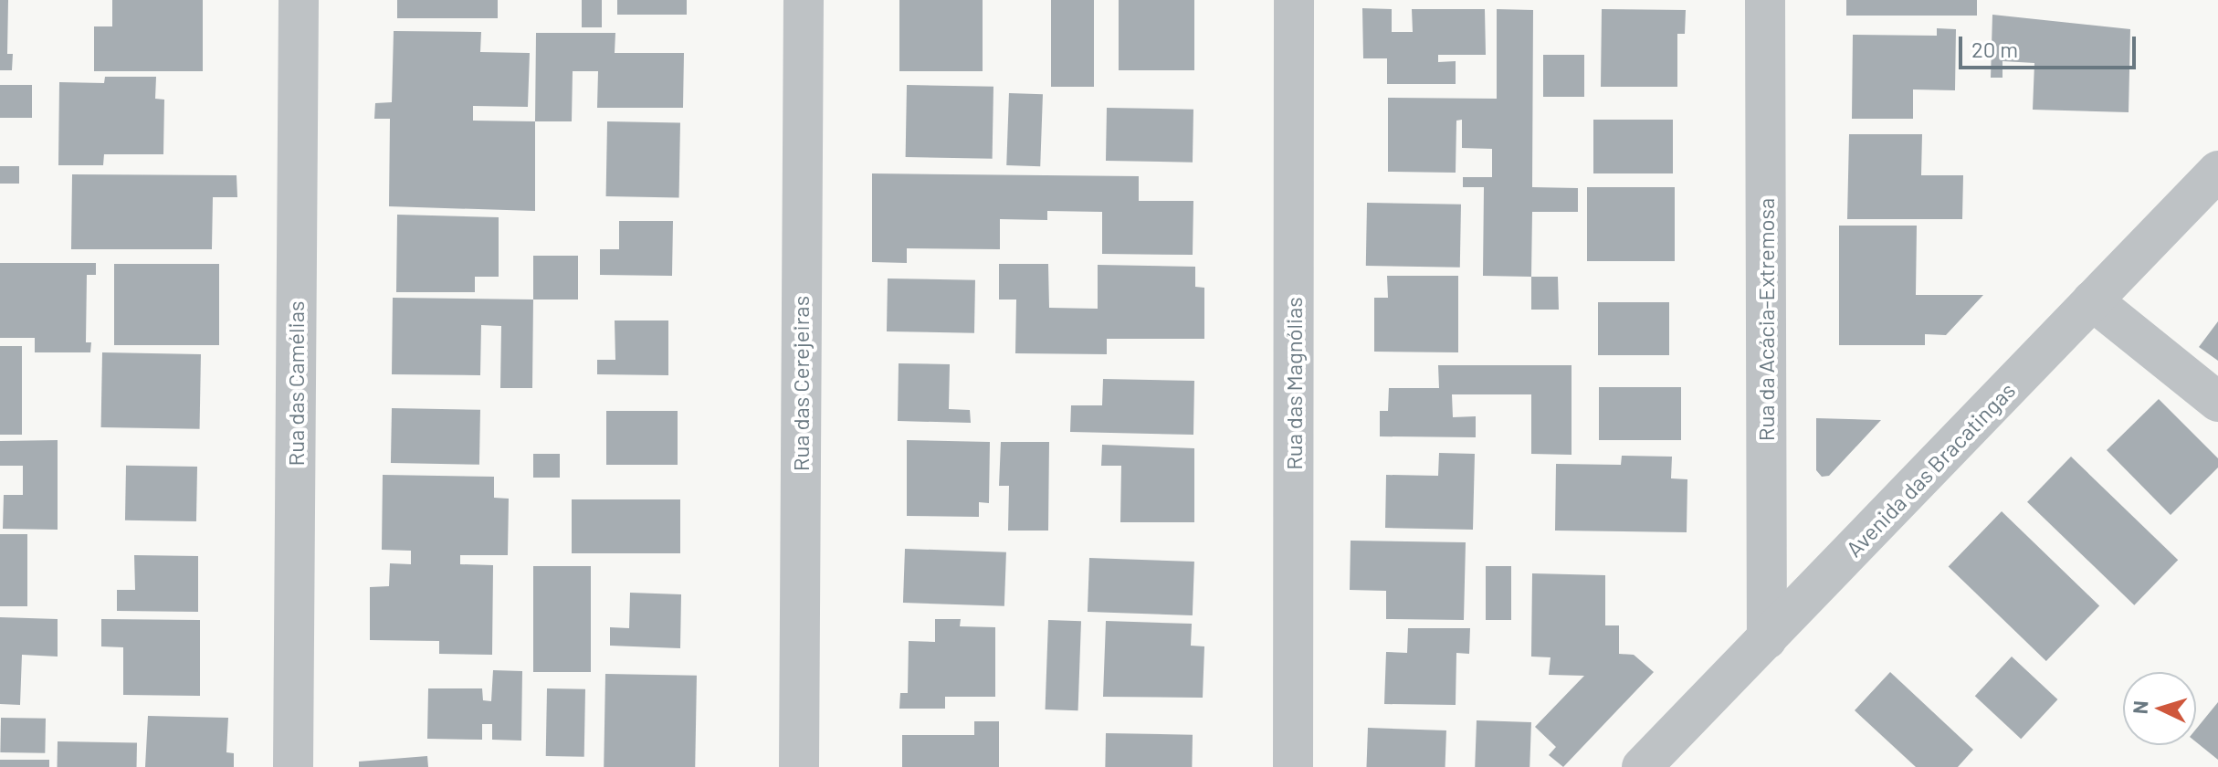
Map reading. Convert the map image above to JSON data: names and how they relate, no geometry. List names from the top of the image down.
{
  "streets": {
    "street": [
      "Rua da Acácia-Extremosa",
      "Rua das Camélias",
      "Rua das Cerejeiras",
      "Rua das Magnólias",
      "Avenida das Bracatingas"
    ]
  },
  "crossings": [
    ["Rua da Acácia-Extremosa", "Avenida das Bracatingas"]
  ],
  "scale_bar": "20 m",
  "north": "left"
}
